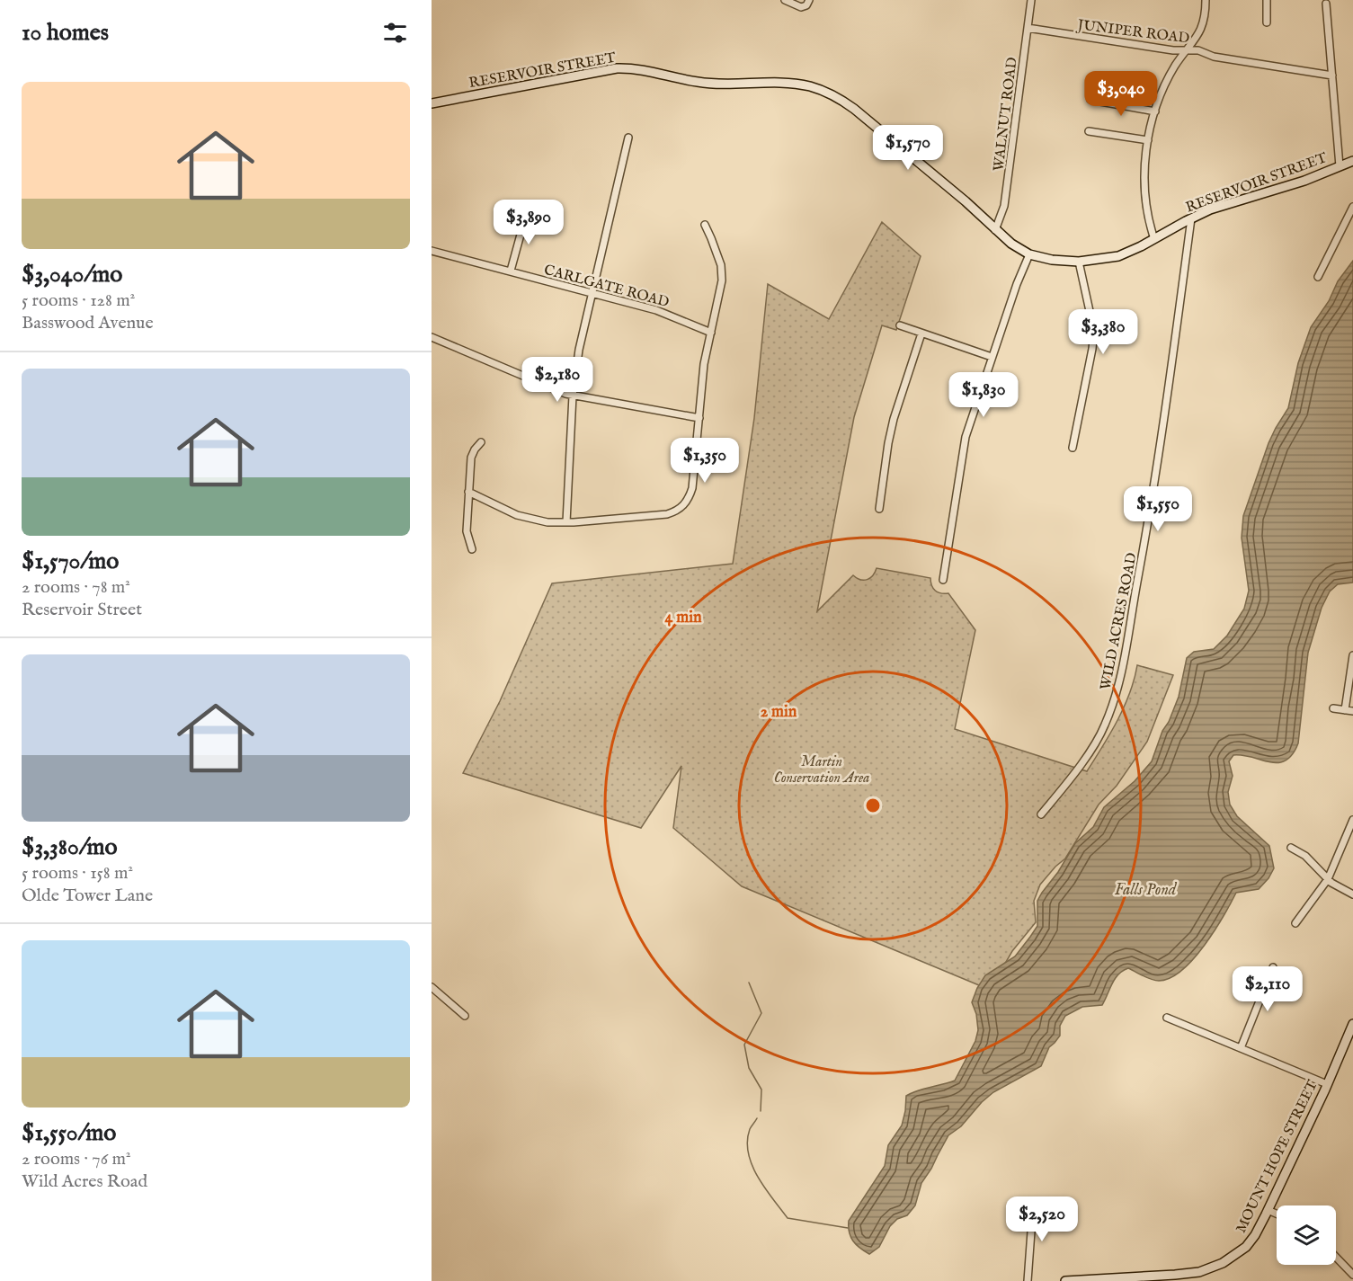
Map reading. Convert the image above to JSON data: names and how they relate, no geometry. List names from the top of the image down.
{
  "streets": {
    "street": [
      "JUNIPER ROAD",
      "RESERVOIR STREET",
      "WALNUT ROAD",
      "CARLGATE ROAD",
      "WILD ACRES ROAD",
      "MOUNT HOPE STREET"
    ]
  },
  "crossings": [
    ["JUNIPER ROAD", "WALNUT ROAD"],
    ["RESERVOIR STREET", "WALNUT ROAD"],
    ["RESERVOIR STREET", "WILD ACRES ROAD"]
  ],
  "water": ["Falls Pond"],
  "parks": ["Martin Conservation Area"],
  "page": {
    "heading": "10 homes",
    "list": [
      {
        "name": "$3,040/mo",
        "note": "5 rooms · 128 m² · Basswood Avenue"
      },
      {
        "name": "$1,570/mo",
        "note": "2 rooms · 78 m² · Reservoir Street"
      },
      {
        "name": "$3,380/mo",
        "note": "5 rooms · 158 m² · Olde Tower Lane"
      },
      {
        "name": "$1,550/mo",
        "note": "2 rooms · 76 m² · Wild Acres Road"
      }
    ],
    "price": [
      "$3,040",
      "$1,570",
      "$3,890",
      "$3,380",
      "$2,180",
      "$1,830",
      "$1,350",
      "$1,550",
      "$2,110",
      "$2,520"
    ]
  },
  "rings": ["4 min", "2 min"]
}
